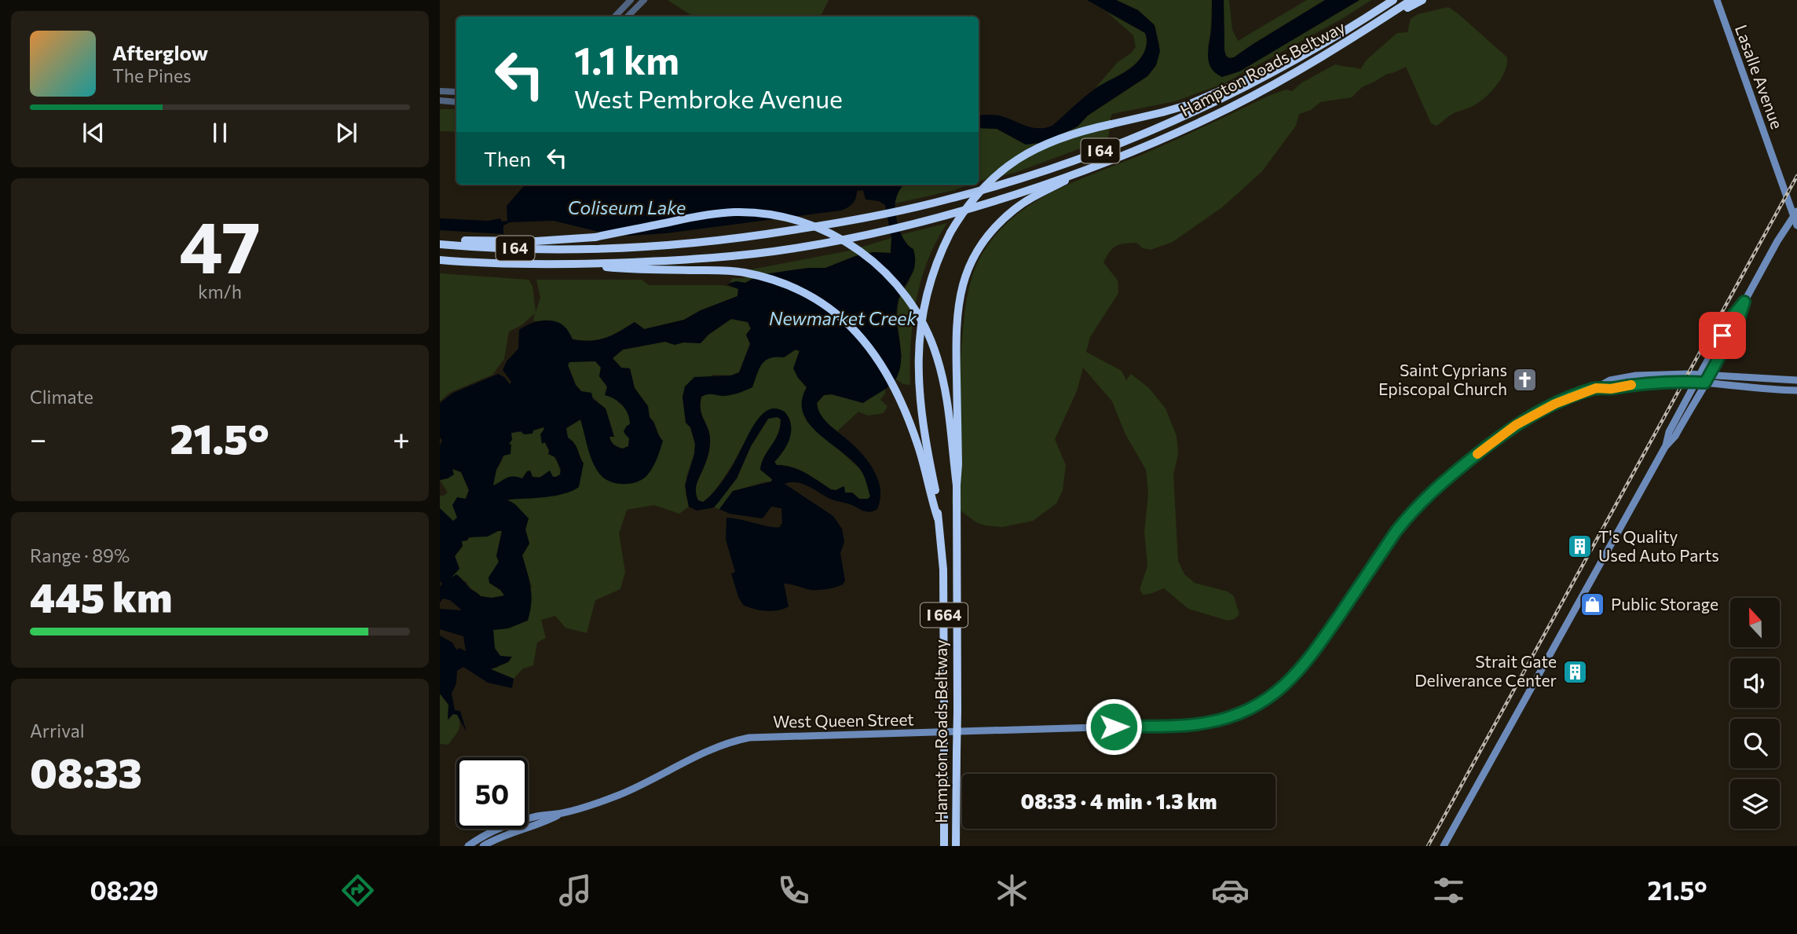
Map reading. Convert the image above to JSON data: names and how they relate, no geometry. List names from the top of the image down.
{
  "streets": {
    "highway": ["Hampton Roads Beltway", "I 64", "I 664"],
    "main road": ["Lasalle Avenue", "West Queen Street"]
  },
  "crossings": [
    ["Hampton Roads Beltway", "I 64"]
  ],
  "water": ["Coliseum Lake", "Newmarket Creek"],
  "places": {
    "church": ["Saint Cyprians Episcopal Church"],
    "building": ["T's Quality Used Auto Parts", "Strait Gate Deliverance Center"],
    "shop": ["Public Storage"]
  },
  "north": "top",
  "page": {
    "turn": ["1.1 km", "West Pembroke Avenue"],
    "song": ["Afterglow", "The Pines"],
    "then": "Then",
    "tile": [
      ["47", "km/h"],
      "Climate",
      ["Range · 89%", "445 km"],
      ["Arrival", "08:33"]
    ],
    "heat": ["−", "21.5°", "+"],
    "limit": "50",
    "trip": "08:33 · 4 min · 1.3 km",
    "tabs": ["08:29", "21.5°"]
  }
}
